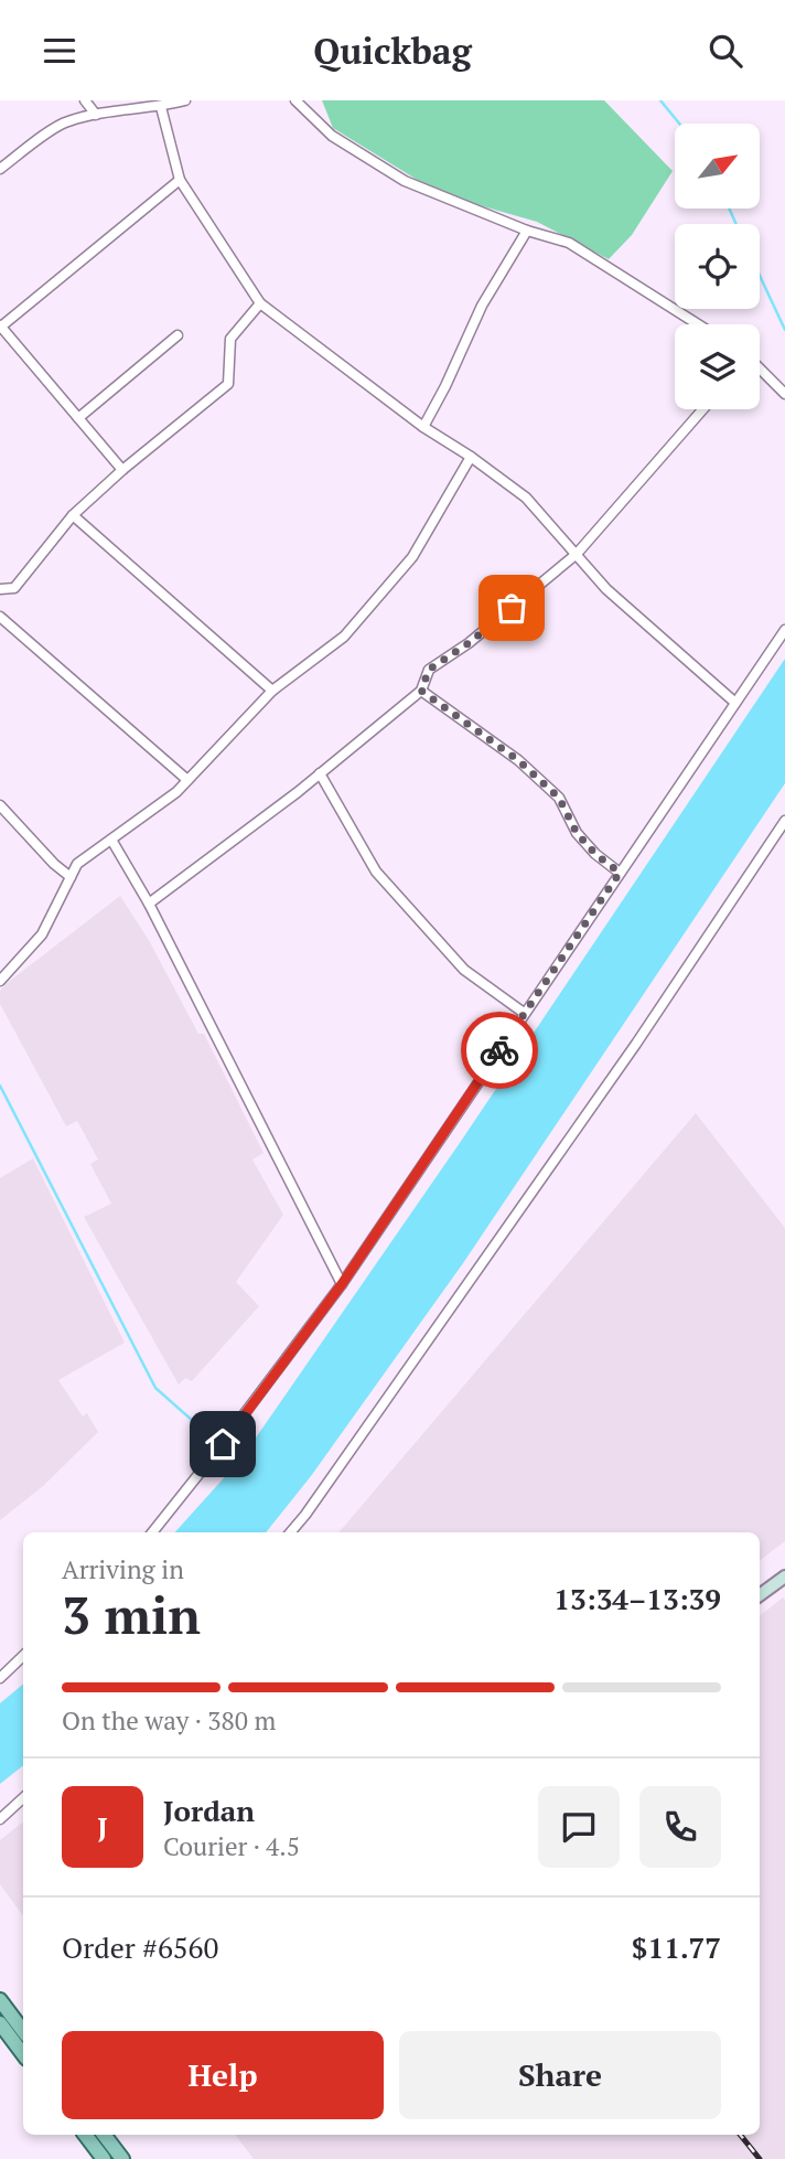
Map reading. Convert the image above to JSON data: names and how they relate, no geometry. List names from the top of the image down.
{
  "north": "top right",
  "page": {
    "header": "Quickbag",
    "heading": ["3 min", "Arriving in", "13:34–13:39"],
    "panel": [
      "Jordan",
      "Courier · 4.5",
      "Order #6560",
      "$11.77"
    ],
    "bar": "On the way · 380 m",
    "round": "J",
    "buttons": ["Help", "Share"]
  }
}
